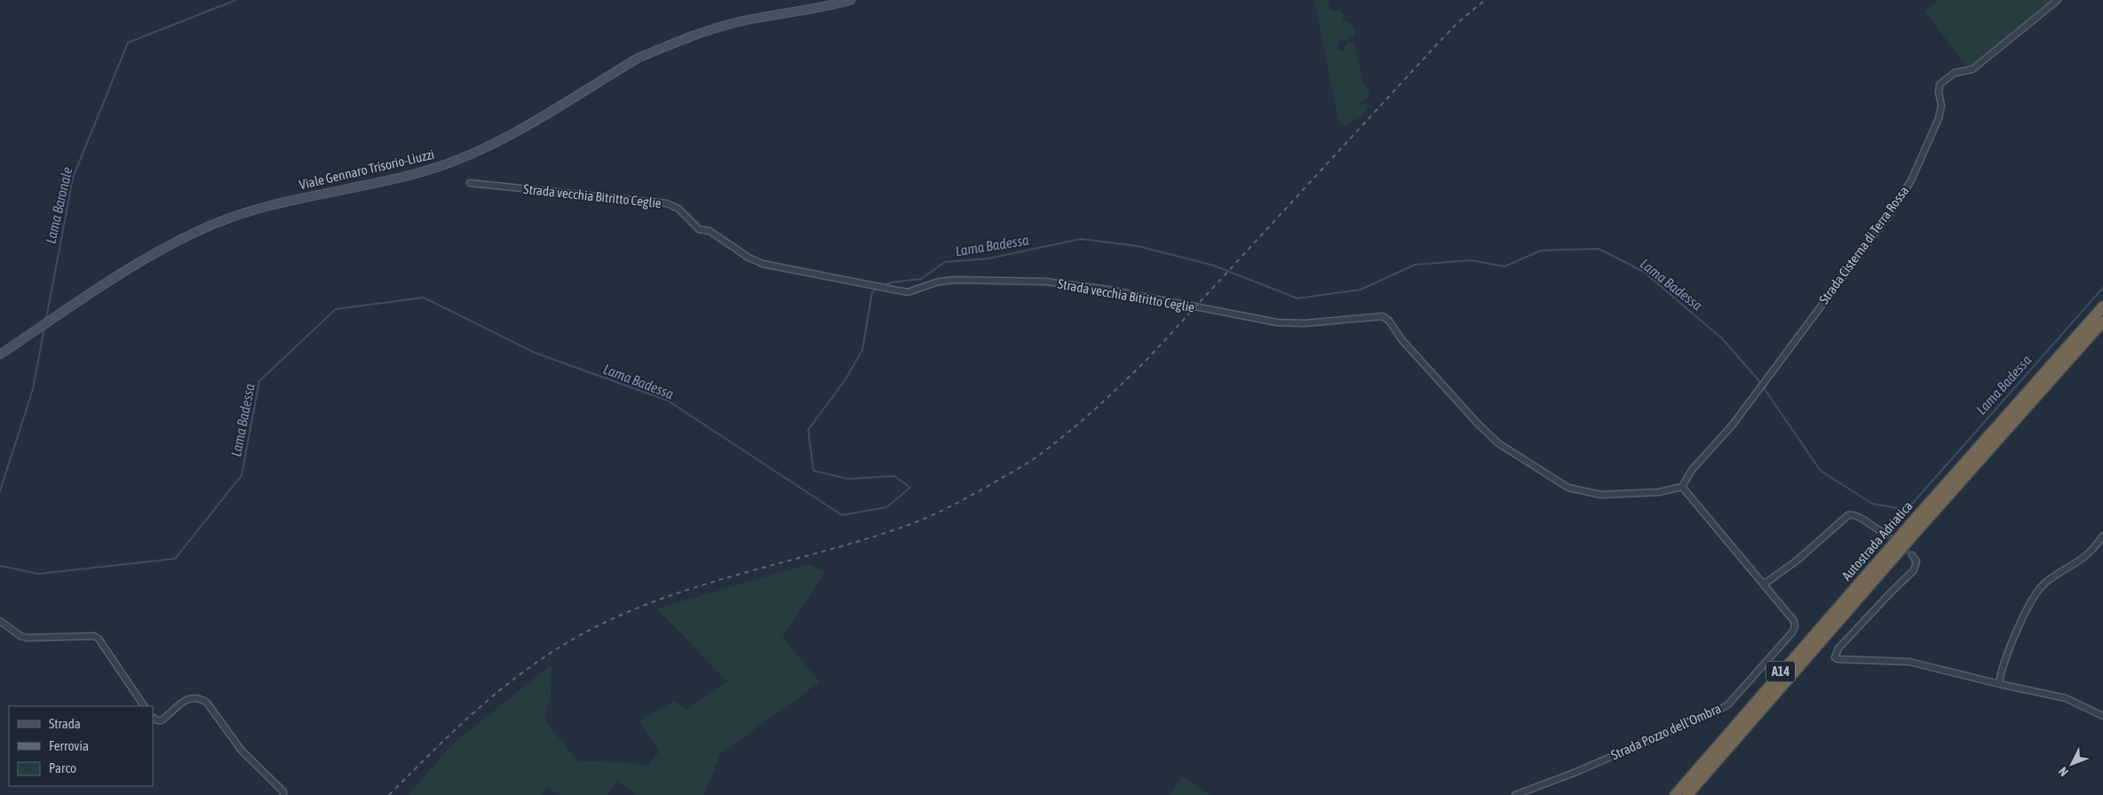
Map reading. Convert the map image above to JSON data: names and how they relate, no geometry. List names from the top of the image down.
{
  "streets": {
    "highway": ["Autostrada Adriatica", "A14"],
    "main road": ["Viale Gennaro Trisorio-Liuzzi"],
    "street": ["Strada vecchia Bitritto Ceglie", "Strada Cisterna di Terra Rossa", "Strada Pozzo dell'Ombra"]
  },
  "crossings": [
    ["Strada vecchia Bitritto Ceglie", "Strada Cisterna di Terra Rossa"],
    ["Strada vecchia Bitritto Ceglie", "Strada Pozzo dell'Ombra"],
    ["Strada Cisterna di Terra Rossa", "Strada Pozzo dell'Ombra"]
  ],
  "water": ["Lama Baronale", "Lama Badessa"],
  "legend": ["Strada", "Ferrovia", "Parco"],
  "north": "bottom left"
}
